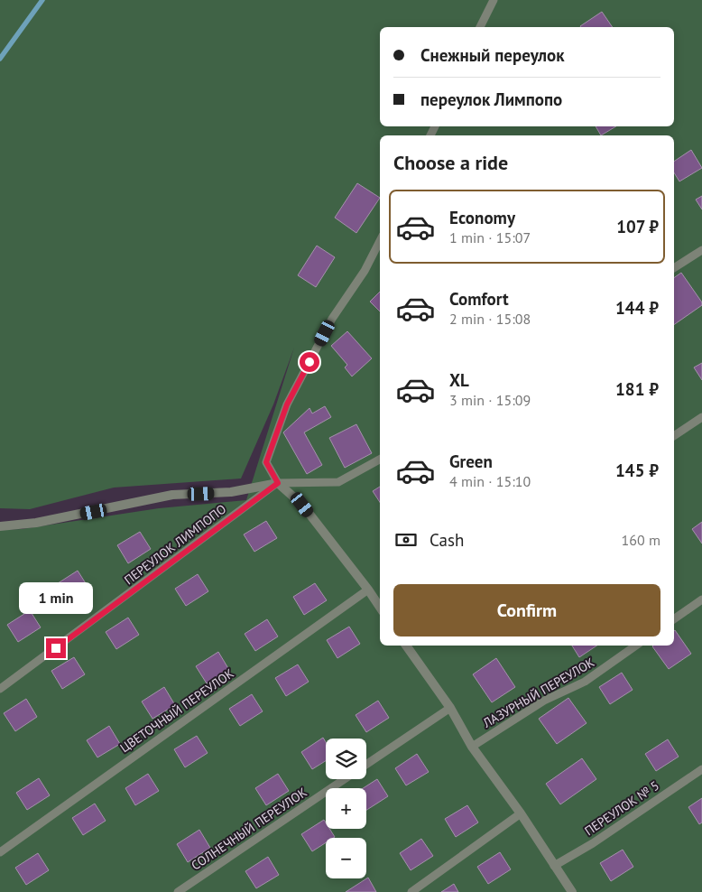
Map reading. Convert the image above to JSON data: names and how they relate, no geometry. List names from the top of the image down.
{
  "streets": {
    "lane": [
      "ПЕРЕУЛОК ЛИМПОПО",
      "ЛАЗУРНЫЙ ПЕРЕУЛОК",
      "ЦВЕТОЧНЫЙ ПЕРЕУЛОК",
      "ПЕРЕУЛОК № 5",
      "СОЛНЕЧНЫЙ ПЕРЕУЛОК"
    ]
  },
  "page": {
    "banner": ["Снежный переулок", "переулок Лимпопо"],
    "heading": "Choose a ride",
    "list": [
      {
        "name": "Economy",
        "note": "1 min · 15:07",
        "value": "107 ₽"
      },
      {
        "name": "Comfort",
        "note": "2 min · 15:08",
        "value": "144 ₽"
      },
      {
        "name": "XL",
        "note": "3 min · 15:09",
        "value": "181 ₽"
      },
      {
        "name": "Green",
        "note": "4 min · 15:10",
        "value": "145 ₽"
      }
    ],
    "pay": ["Cash", "160 m"],
    "buttons": "Confirm",
    "bubble": "1 min",
    "map_buttons": ["+", "−"]
  }
}
